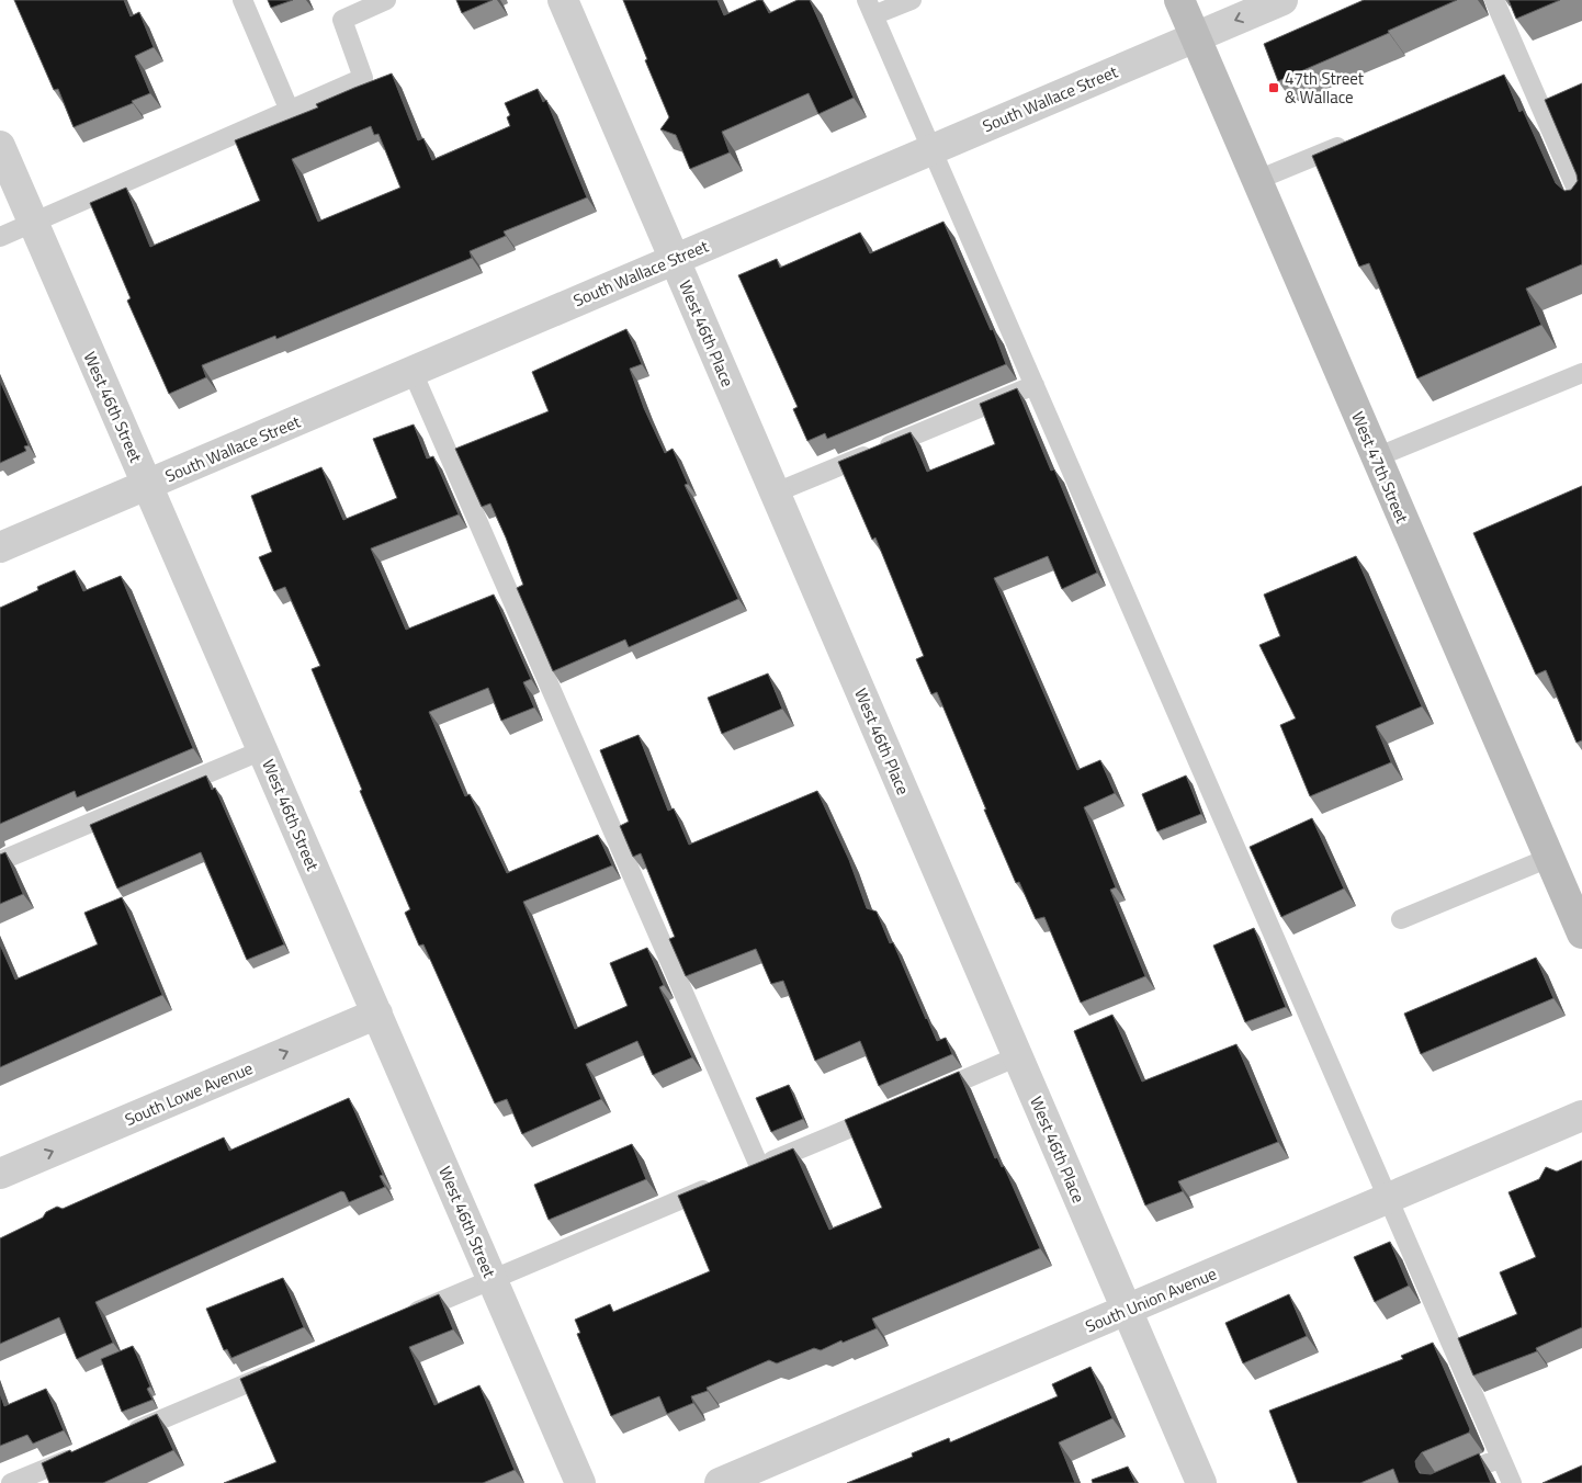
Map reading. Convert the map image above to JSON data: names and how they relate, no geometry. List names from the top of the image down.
{
  "streets": {
    "main road": ["West 47th Street"],
    "street": [
      "South Wallace Street",
      "West 46th Place",
      "West 46th Street",
      "South Lowe Avenue",
      "South Union Avenue"
    ]
  },
  "crossings": [
    ["South Wallace Street", "West 46th Place"],
    ["South Wallace Street", "West 46th Street"],
    ["South Wallace Street", "West 47th Street"],
    ["West 46th Place", "South Union Avenue"],
    ["West 46th Street", "South Lowe Avenue"]
  ],
  "one_way": ["South Lowe Avenue"],
  "places": {
    "transit": ["47th Street & Wallace"]
  }
}
